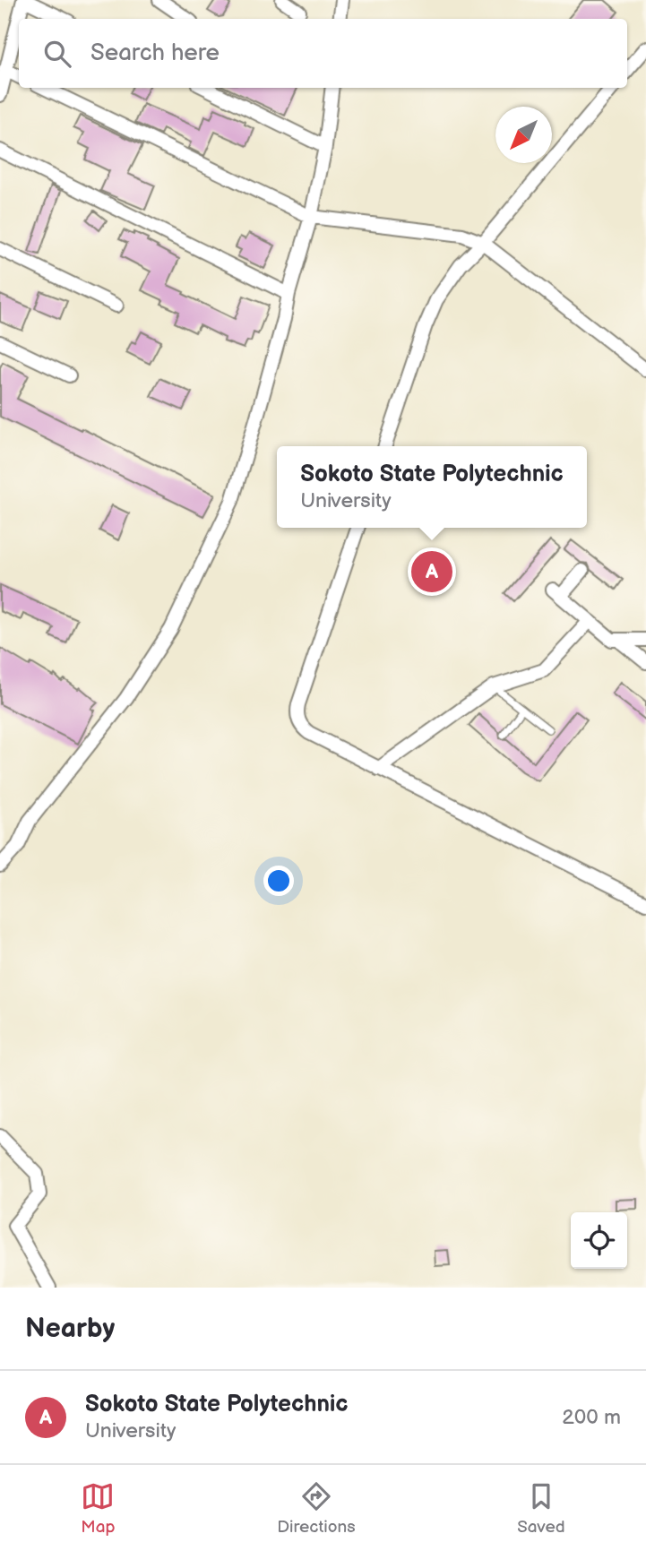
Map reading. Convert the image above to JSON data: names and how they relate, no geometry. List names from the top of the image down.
{
  "north": "bottom left",
  "page": {
    "search": "Search here",
    "popup": ["Sokoto State Polytechnic", "University"],
    "pins": "A",
    "heading": "Nearby",
    "list": [
      {
        "mark": "A",
        "name": "Sokoto State Polytechnic",
        "note": "University",
        "value": "200 m"
      }
    ],
    "nav": ["Map", "Directions", "Saved"]
  }
}
